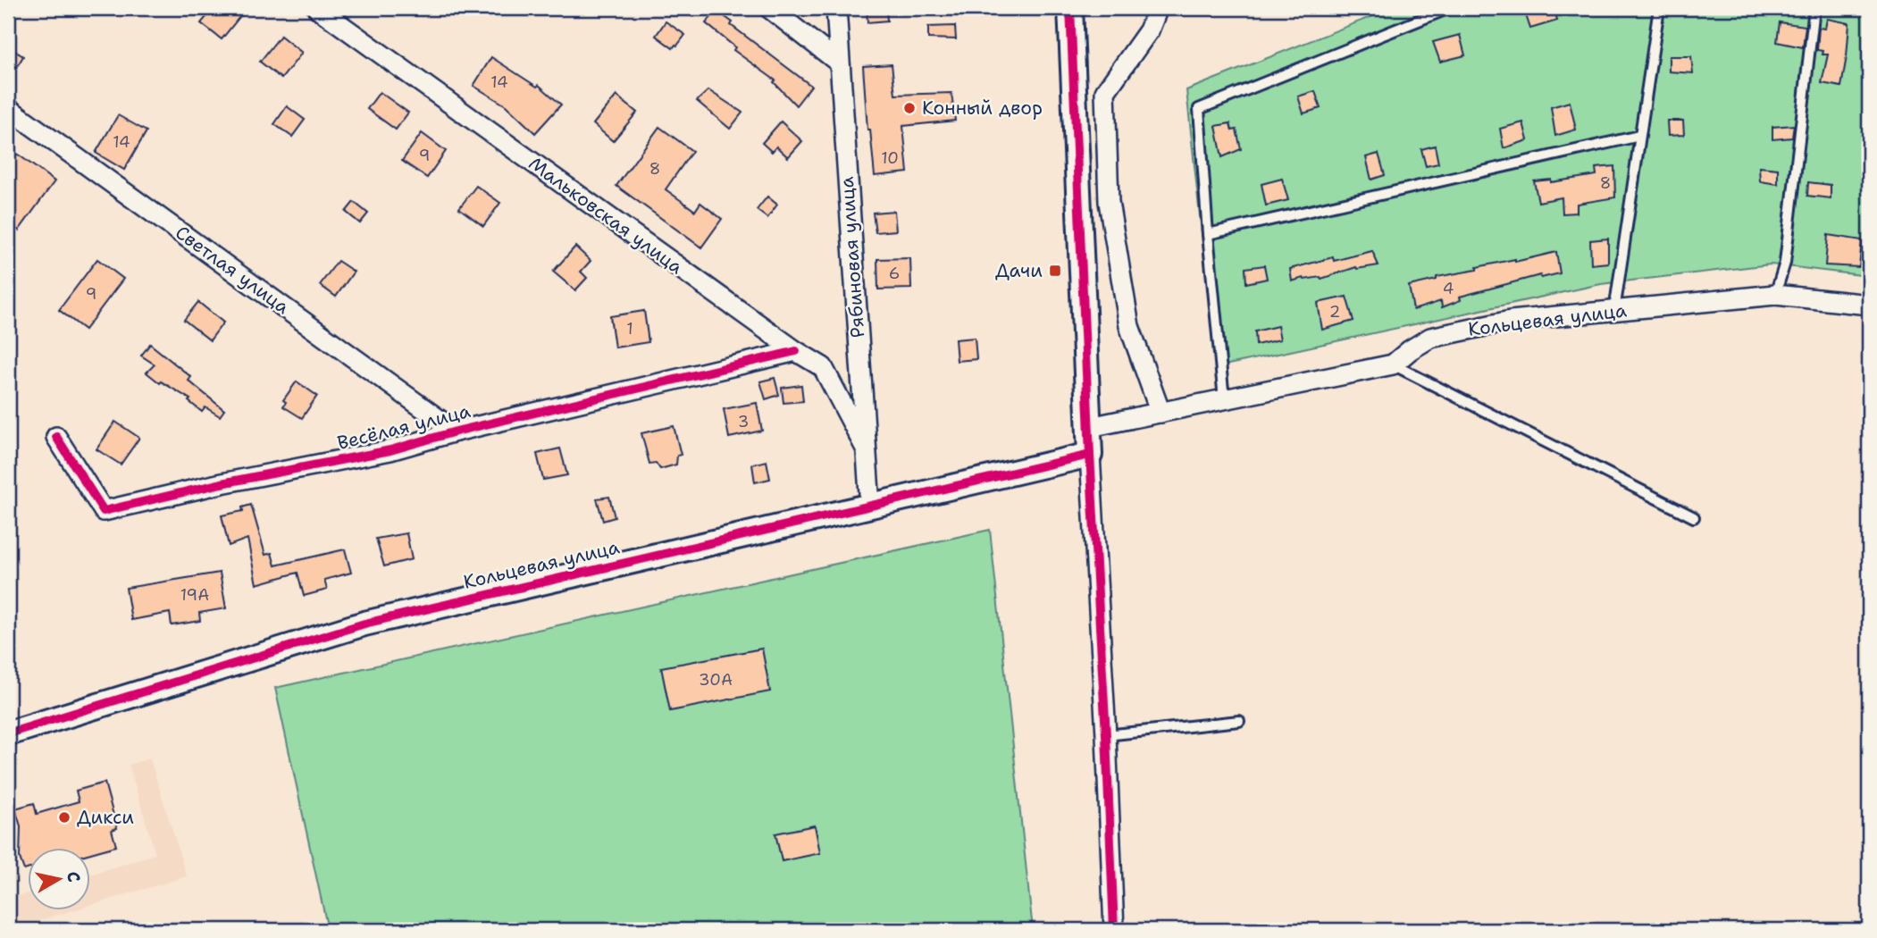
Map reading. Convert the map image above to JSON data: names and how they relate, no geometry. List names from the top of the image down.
{
  "streets": {
    "street": [
      "Мальковская улица",
      "Рябиновая улица",
      "Светлая улица",
      "Кольцевая улица",
      "Весёлая улица"
    ]
  },
  "crossings": [
    ["Мальковская улица", "Рябиновая улица"],
    ["Мальковская улица", "Весёлая улица"],
    ["Рябиновая улица", "Кольцевая улица"],
    ["Светлая улица", "Весёлая улица"]
  ],
  "places": {
    "other": ["Конный двор", "Дикси"],
    "transit": ["Дачи"]
  },
  "house_numbers": [
    "14",
    "14",
    "9",
    "10",
    "8",
    "8",
    "6",
    "4",
    "9",
    "2",
    "1",
    "3",
    "19А",
    "30А"
  ],
  "north": "right"
}
